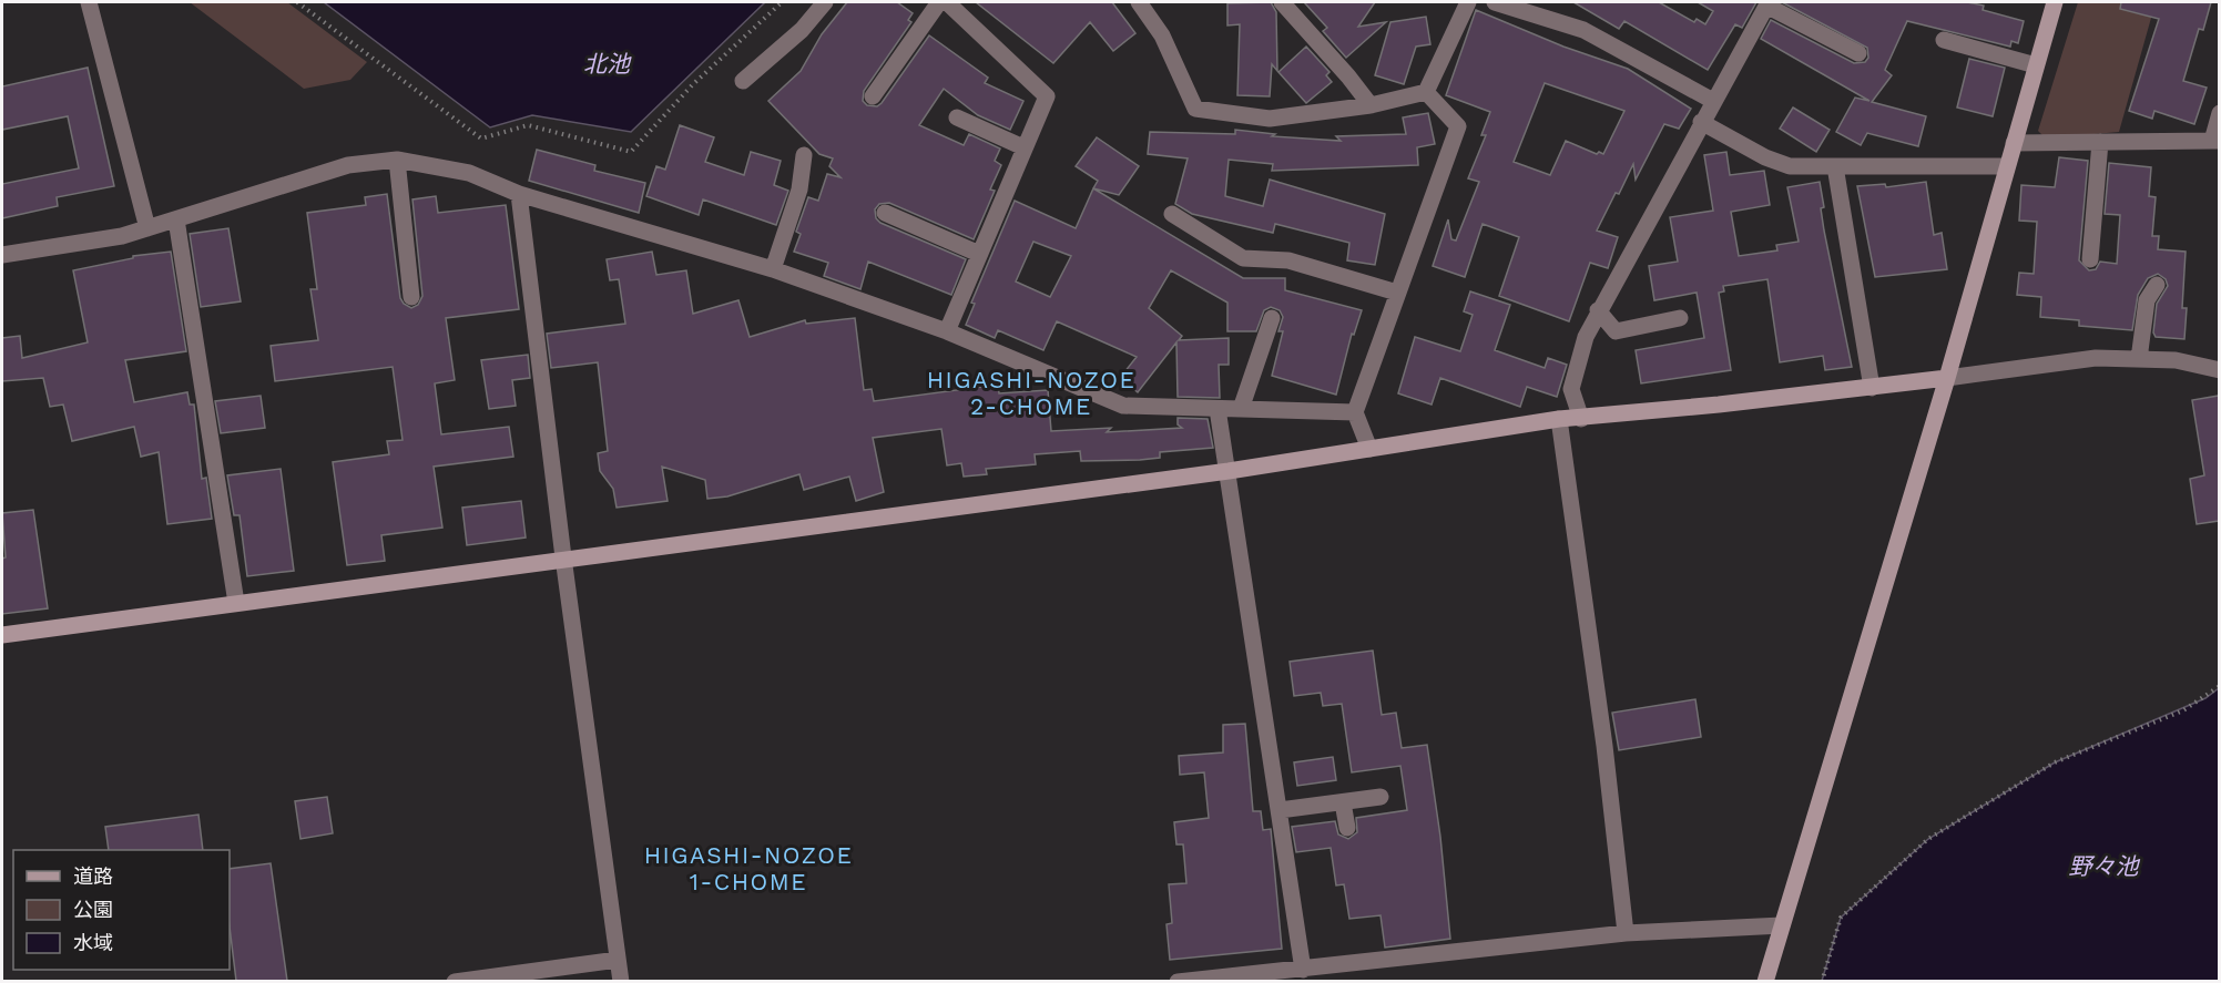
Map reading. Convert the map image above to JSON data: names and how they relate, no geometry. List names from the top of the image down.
{
  "districts": ["HIGASHI-NOZOE 2-CHOME", "HIGASHI-NOZOE 1-CHOME"],
  "water": ["北池", "野々池"],
  "legend": ["道路", "公園", "水域"]
}
